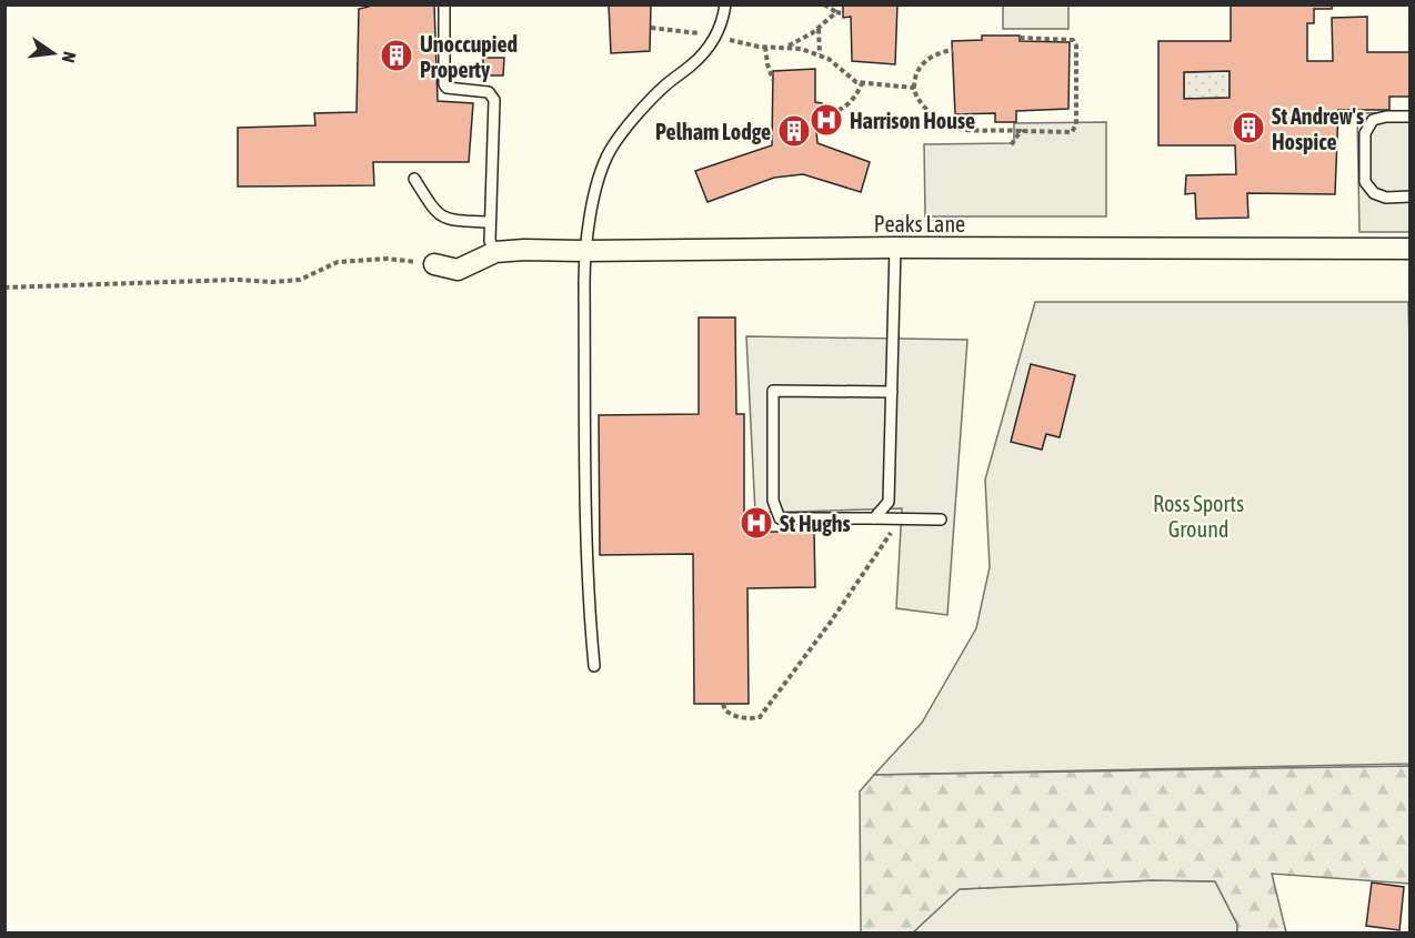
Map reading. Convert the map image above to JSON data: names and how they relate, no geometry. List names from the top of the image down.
{
  "streets": {
    "street": ["Peaks Lane"]
  },
  "parks": ["Ross Sports Ground"],
  "places": {
    "building": ["Unoccupied Property", "St Andrew's Hospice", "Pelham Lodge"],
    "hospital": ["Harrison House", "St Hughs"]
  },
  "north": "right"
}
